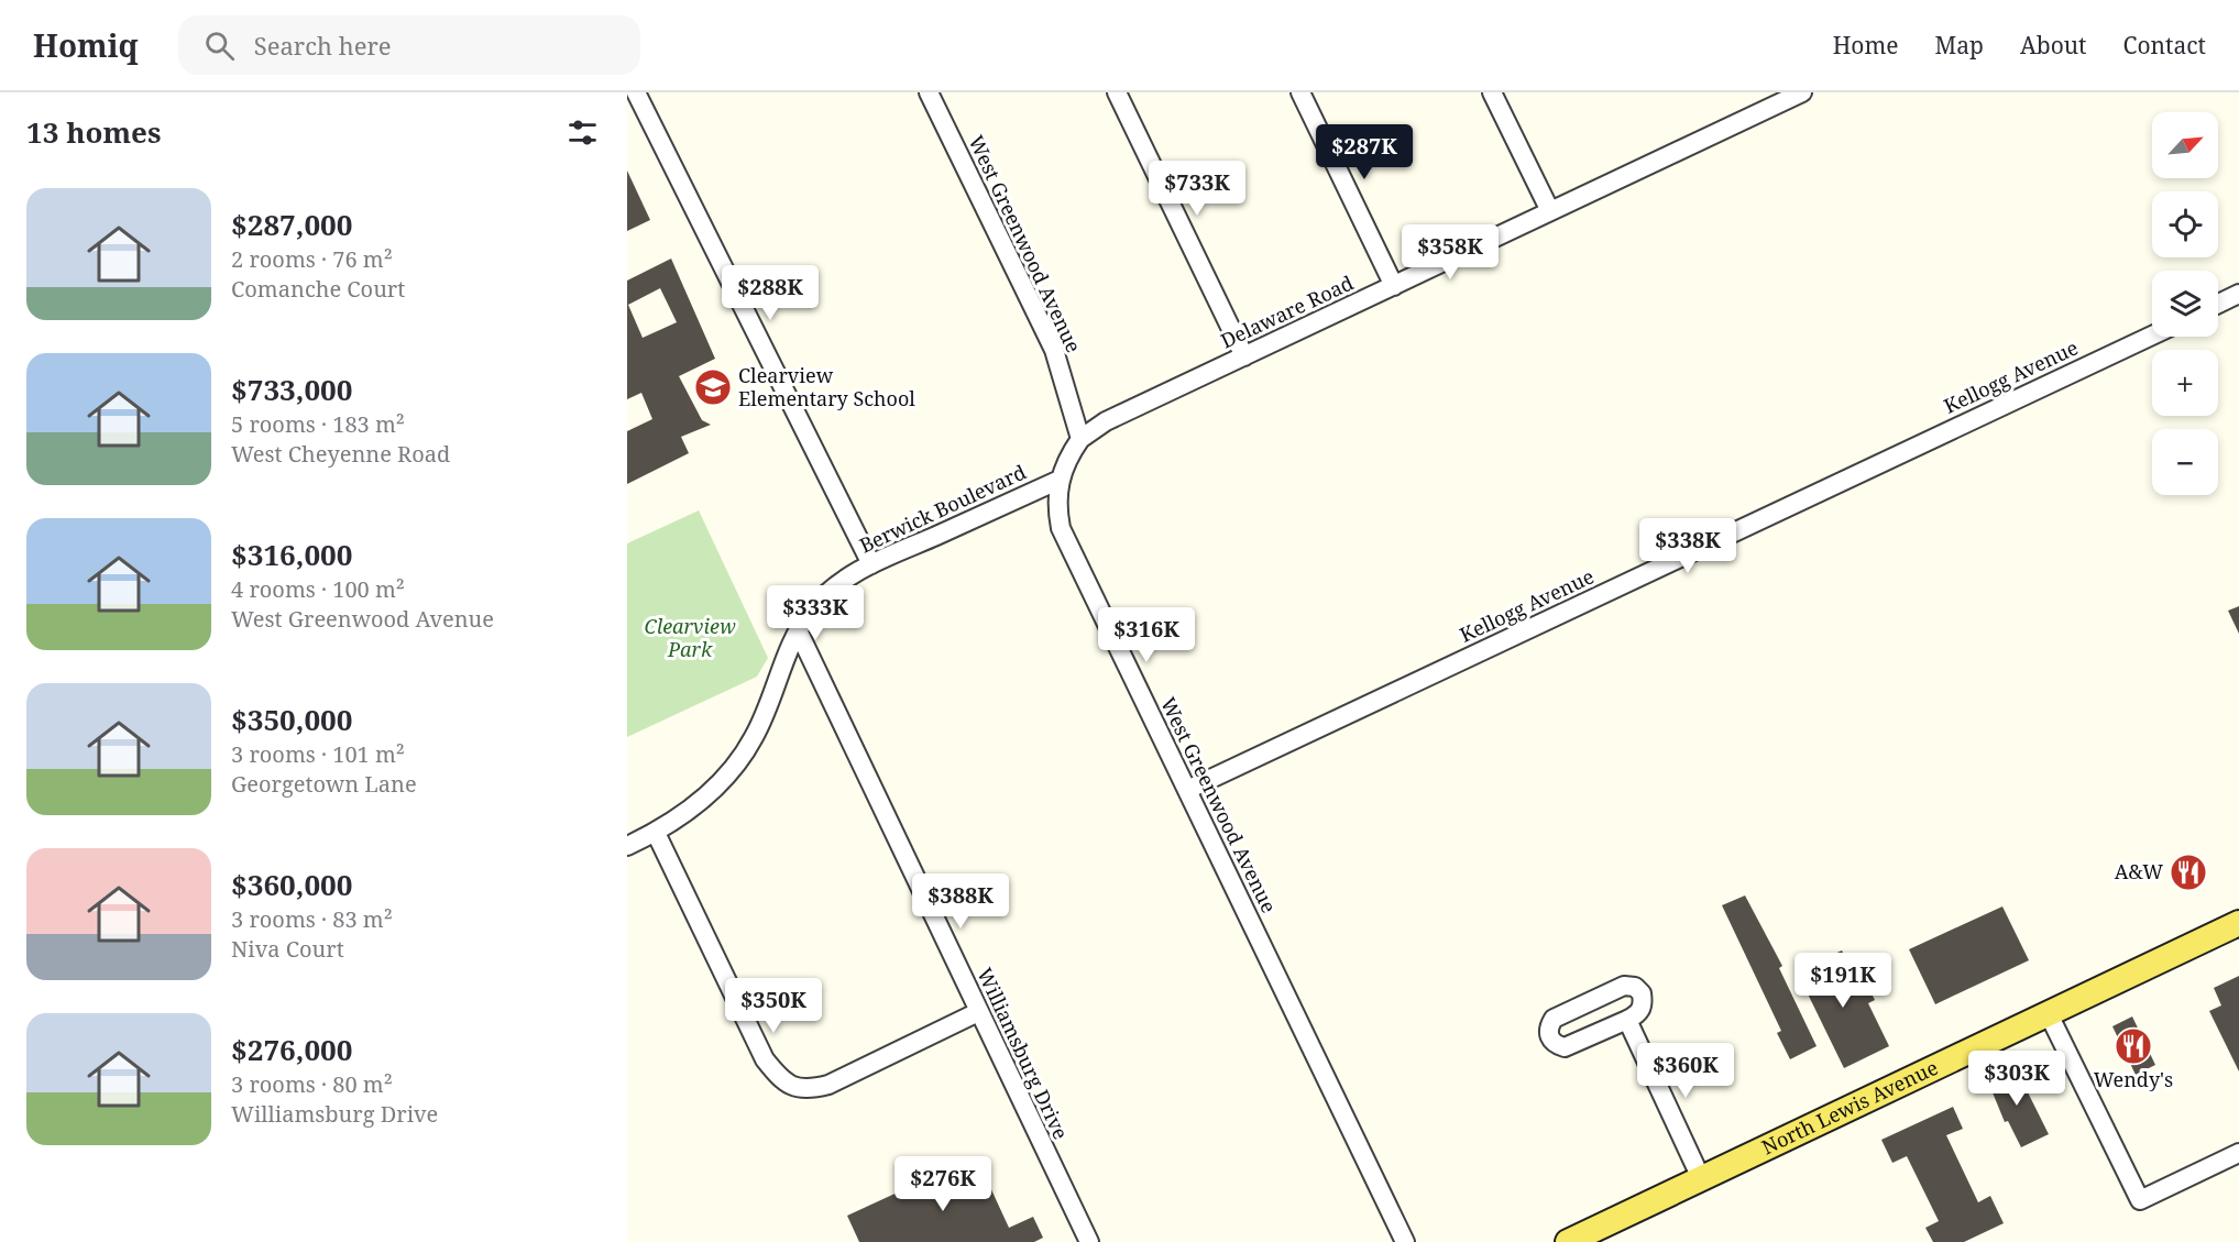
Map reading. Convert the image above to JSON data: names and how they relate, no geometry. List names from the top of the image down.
{
  "streets": {
    "main road": ["North Lewis Avenue"],
    "street": [
      "West Greenwood Avenue",
      "Delaware Road",
      "Kellogg Avenue",
      "Berwick Boulevard",
      "Williamsburg Drive"
    ]
  },
  "crossings": [
    ["West Greenwood Avenue", "Delaware Road"],
    ["West Greenwood Avenue", "Kellogg Avenue"],
    ["West Greenwood Avenue", "Berwick Boulevard"],
    ["Berwick Boulevard", "Williamsburg Drive"]
  ],
  "parks": ["Clearview Park"],
  "places": {
    "school or university": ["Clearview Elementary School"],
    "restaurant": ["A&W", "Wendy's"]
  },
  "north": "top right",
  "page": {
    "header": "Homiq",
    "search": "Search here",
    "nav": [
      "Home",
      "Map",
      "About",
      "Contact"
    ],
    "heading": "13 homes",
    "map_buttons": ["+", "−"],
    "price": [
      "$287K",
      "$733K",
      "$358K",
      "$288K",
      "$338K",
      "$333K",
      "$316K",
      "$388K",
      "$191K",
      "$350K",
      "$360K",
      "$303K",
      "$276K"
    ],
    "list": [
      {
        "name": "$287,000",
        "note": "2 rooms · 76 m² · Comanche Court"
      },
      {
        "name": "$733,000",
        "note": "5 rooms · 183 m² · West Cheyenne Road"
      },
      {
        "name": "$316,000",
        "note": "4 rooms · 100 m² · West Greenwood Avenue"
      },
      {
        "name": "$350,000",
        "note": "3 rooms · 101 m² · Georgetown Lane"
      },
      {
        "name": "$360,000",
        "note": "3 rooms · 83 m² · Niva Court"
      },
      {
        "name": "$276,000",
        "note": "3 rooms · 80 m² · Williamsburg Drive"
      }
    ]
  }
}
